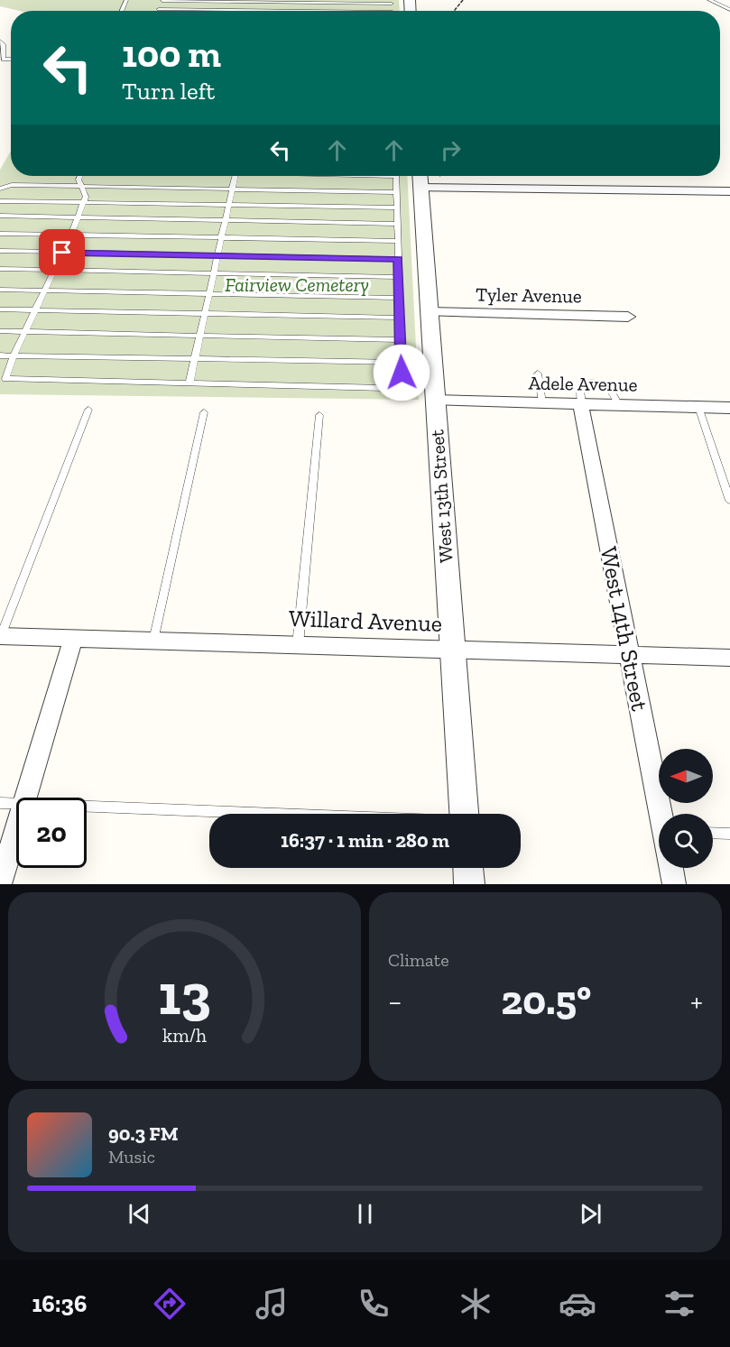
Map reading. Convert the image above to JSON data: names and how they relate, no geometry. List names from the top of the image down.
{
  "streets": {
    "street": [
      "Tyler Avenue",
      "Adele Avenue",
      "West 13th Street",
      "Willard Avenue",
      "West 14th Street"
    ]
  },
  "crossings": [
    ["Tyler Avenue", "West 13th Street"],
    ["Adele Avenue", "West 13th Street"],
    ["Adele Avenue", "West 14th Street"],
    ["West 13th Street", "Willard Avenue"],
    ["Willard Avenue", "West 14th Street"]
  ],
  "parks": ["Fairview Cemetery"],
  "north": "left",
  "page": {
    "turn": ["100 m", "Turn left"],
    "limit": "20",
    "trip": "16:37 · 1 min · 280 m",
    "tile": "Climate",
    "heat": ["−", "20.5°", "+"],
    "song": ["90.3 FM", "Music"],
    "tabs": "16:36",
    "gauge": ["13", "km/h"]
  }
}
